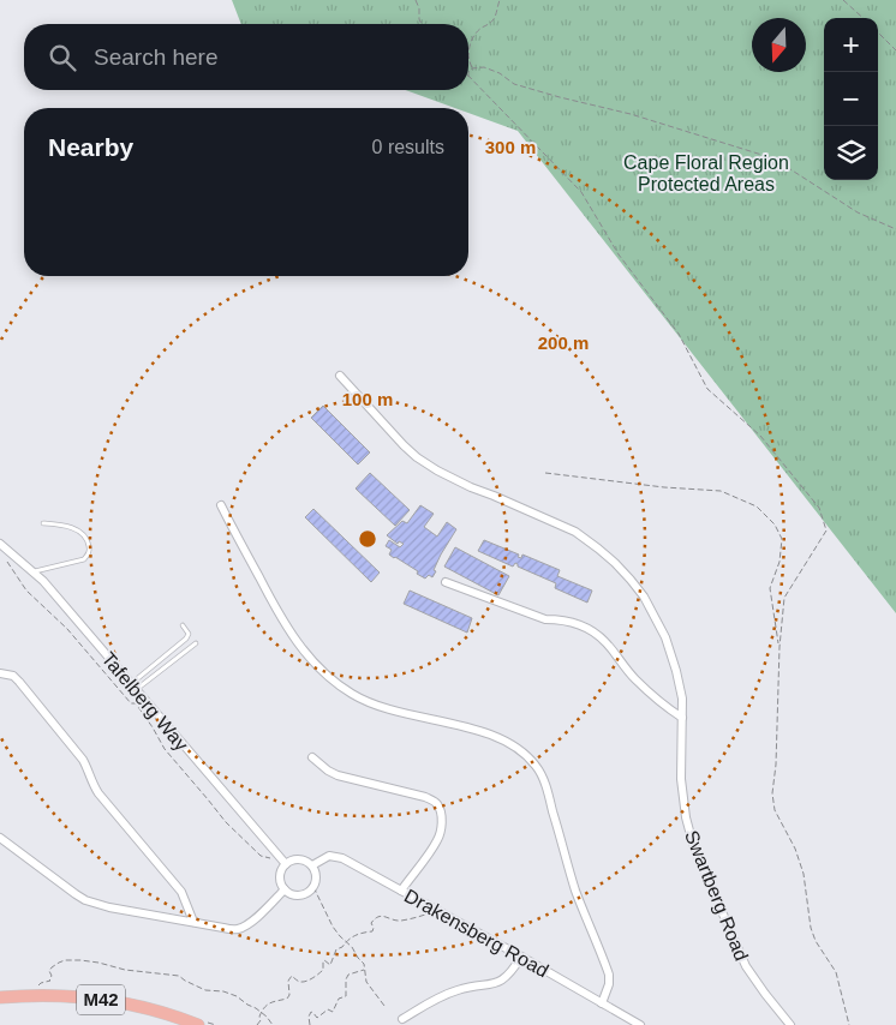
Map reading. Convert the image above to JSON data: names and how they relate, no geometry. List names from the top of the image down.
{
  "streets": {
    "main road": ["M42"],
    "street": ["Tafelberg Way", "Swartberg Road", "Drakensberg Road"]
  },
  "crossings": [
    ["Tafelberg Way", "Drakensberg Road"]
  ],
  "parks": ["Cape Floral Region Protected Areas"],
  "north": "bottom",
  "page": {
    "map_buttons": ["+", "−"],
    "search": "Search here",
    "heading": ["Nearby", "0 results"]
  },
  "rings": ["300 m", "200 m", "100 m"]
}
